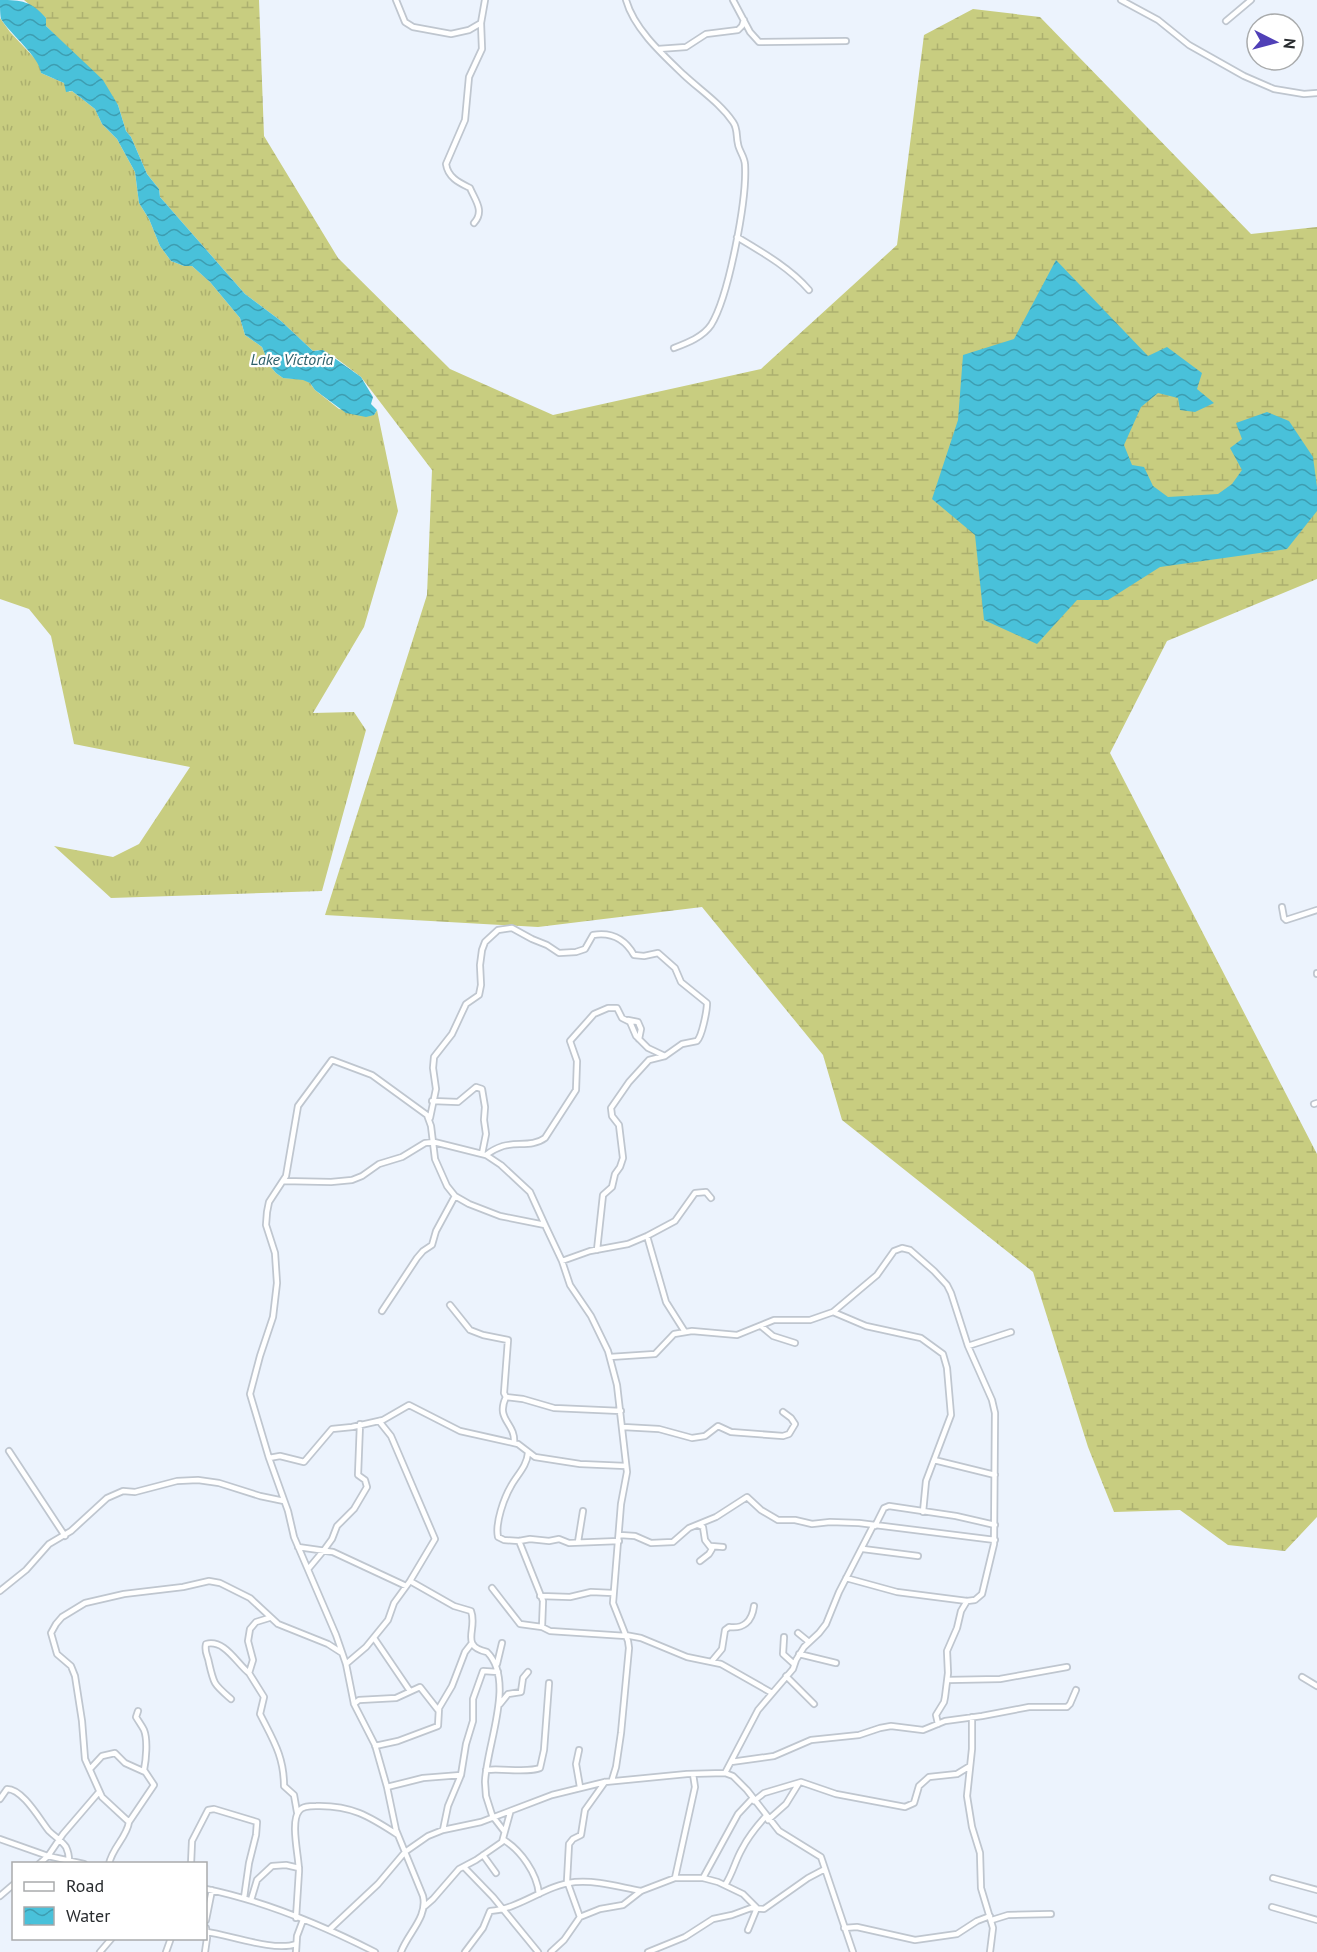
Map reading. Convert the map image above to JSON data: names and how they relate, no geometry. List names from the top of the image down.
{
  "water": ["Lake Victoria"],
  "legend": ["Road", "Water"],
  "north": "right"
}
